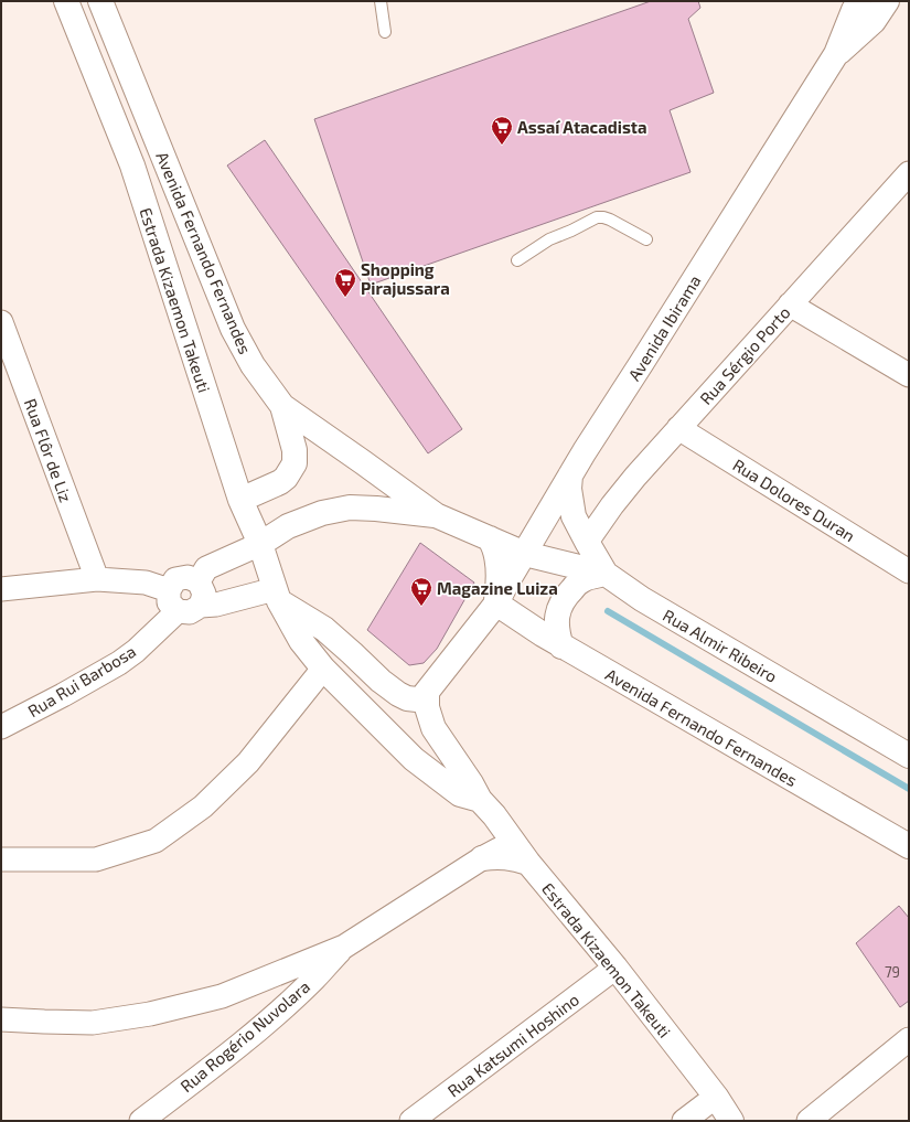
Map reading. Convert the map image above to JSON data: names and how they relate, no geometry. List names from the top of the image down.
{
  "streets": {
    "main road": [
      "Avenida Fernando Fernandes",
      "Estrada Kizaemon Takeuti",
      "Avenida Ibirama",
      "Rua Almir Ribeiro"
    ],
    "street": [
      "Rua Sérgio Porto",
      "Rua Flôr de Liz",
      "Rua Dolores Duran",
      "Rua Rui Barbosa",
      "Rua Rogério Nuvolara",
      "Rua Katsumi Hoshino"
    ]
  },
  "crossings": [
    ["Avenida Fernando Fernandes", "Avenida Ibirama"],
    ["Avenida Fernando Fernandes", "Rua Almir Ribeiro"],
    ["Estrada Kizaemon Takeuti", "Avenida Ibirama"],
    ["Estrada Kizaemon Takeuti", "Rua Katsumi Hoshino"],
    ["Avenida Ibirama", "Rua Almir Ribeiro"],
    ["Rua Sérgio Porto", "Rua Dolores Duran"]
  ],
  "places": {
    "supermarket": ["Assaí Atacadista", "Shopping Pirajussara", "Magazine Luiza"]
  },
  "house_numbers": ["79"]
}
